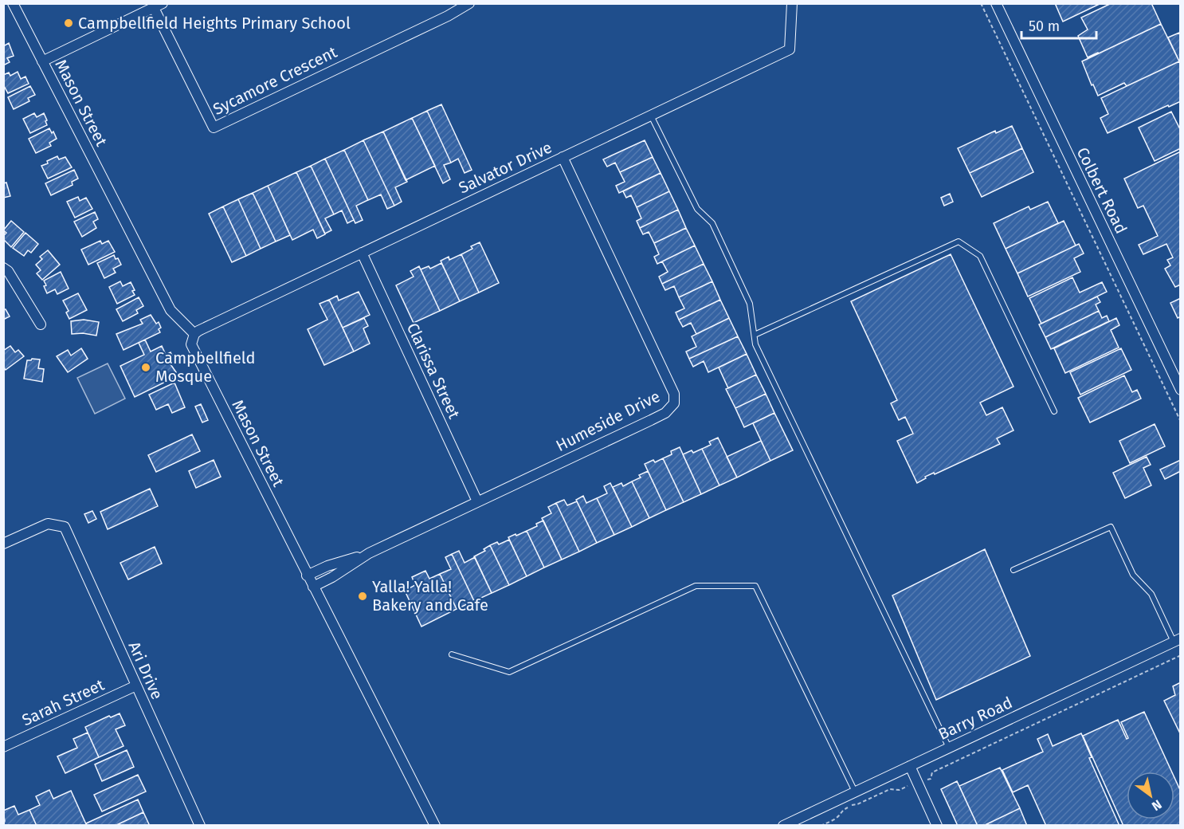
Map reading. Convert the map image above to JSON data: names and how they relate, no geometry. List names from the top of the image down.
{
  "streets": {
    "street": [
      "Sycamore Crescent",
      "Mason Street",
      "Salvator Drive",
      "Colbert Road",
      "Clarissa Street",
      "Humeside Drive",
      "Ari Drive",
      "Sarah Street",
      "Barry Road"
    ]
  },
  "crossings": [
    ["Mason Street", "Salvator Drive"],
    ["Mason Street", "Humeside Drive"],
    ["Salvator Drive", "Clarissa Street"],
    ["Salvator Drive", "Humeside Drive"],
    ["Clarissa Street", "Humeside Drive"],
    ["Ari Drive", "Sarah Street"]
  ],
  "places": ["Campbellfield Heights Primary School", "Campbellfield Mosque", "Yalla! Yalla! Bakery and Cafe"],
  "scale_bar": "50 m",
  "north": "bottom right"
}
